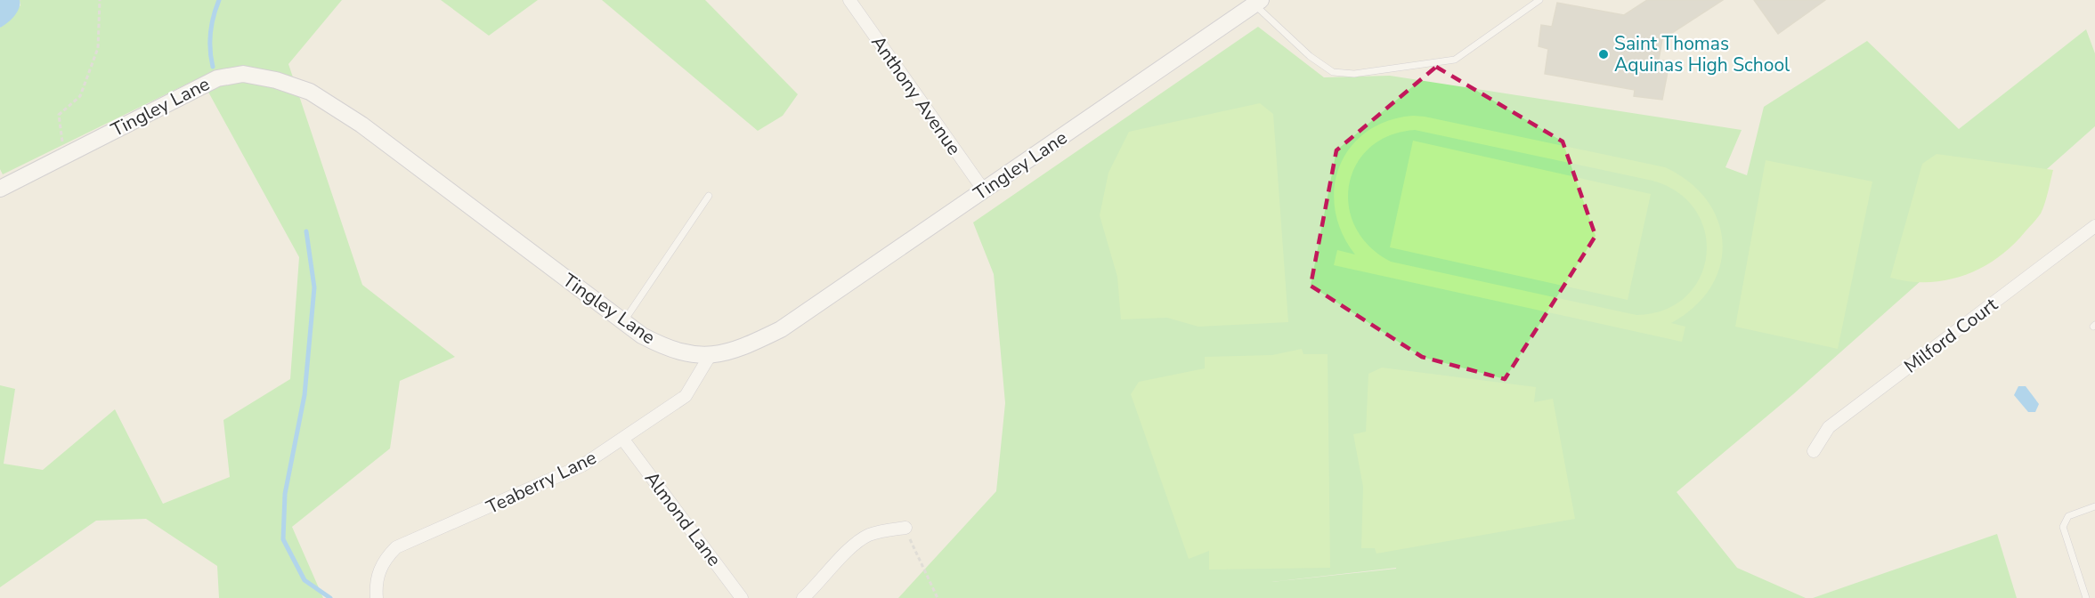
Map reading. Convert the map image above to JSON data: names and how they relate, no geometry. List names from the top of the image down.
{
  "streets": {
    "street": [
      "Anthony Avenue",
      "Tingley Lane",
      "Milford Court",
      "Teaberry Lane",
      "Almond Lane"
    ]
  },
  "crossings": [
    ["Anthony Avenue", "Tingley Lane"],
    ["Tingley Lane", "Teaberry Lane"],
    ["Teaberry Lane", "Almond Lane"]
  ],
  "places": ["Saint Thomas Aquinas High School"]
}
